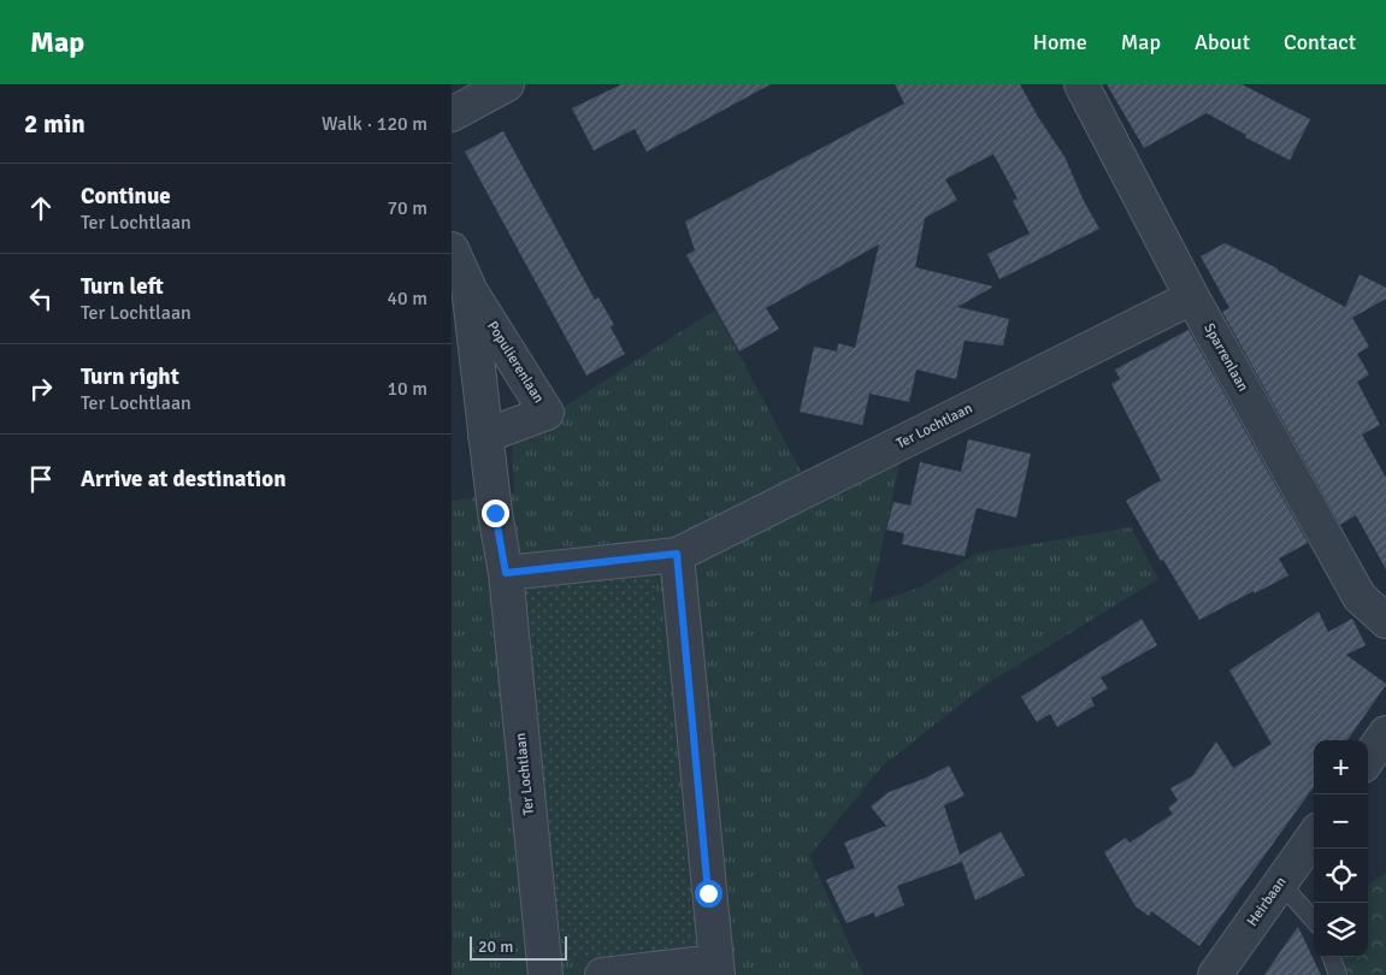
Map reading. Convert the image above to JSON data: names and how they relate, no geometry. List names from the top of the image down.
{
  "streets": {
    "street": [
      "Sparrenlaan",
      "Populierenlaan",
      "Ter Lochtlaan",
      "Heirbaan"
    ]
  },
  "crossings": [
    ["Sparrenlaan", "Ter Lochtlaan"],
    ["Populierenlaan", "Ter Lochtlaan"]
  ],
  "scale_bar": "20 m",
  "page": {
    "header": "Map",
    "nav": [
      "Home",
      "Map",
      "About",
      "Contact"
    ],
    "heading": ["2 min", "Walk · 120 m"],
    "list": [
      ["Continue", "Ter Lochtlaan", "70 m"],
      ["Turn left", "Ter Lochtlaan", "40 m"],
      ["Turn right", "Ter Lochtlaan", "10 m"],
      "Arrive at destination"
    ],
    "map_buttons": ["+", "−"],
    "scale": "20 m"
  }
}
